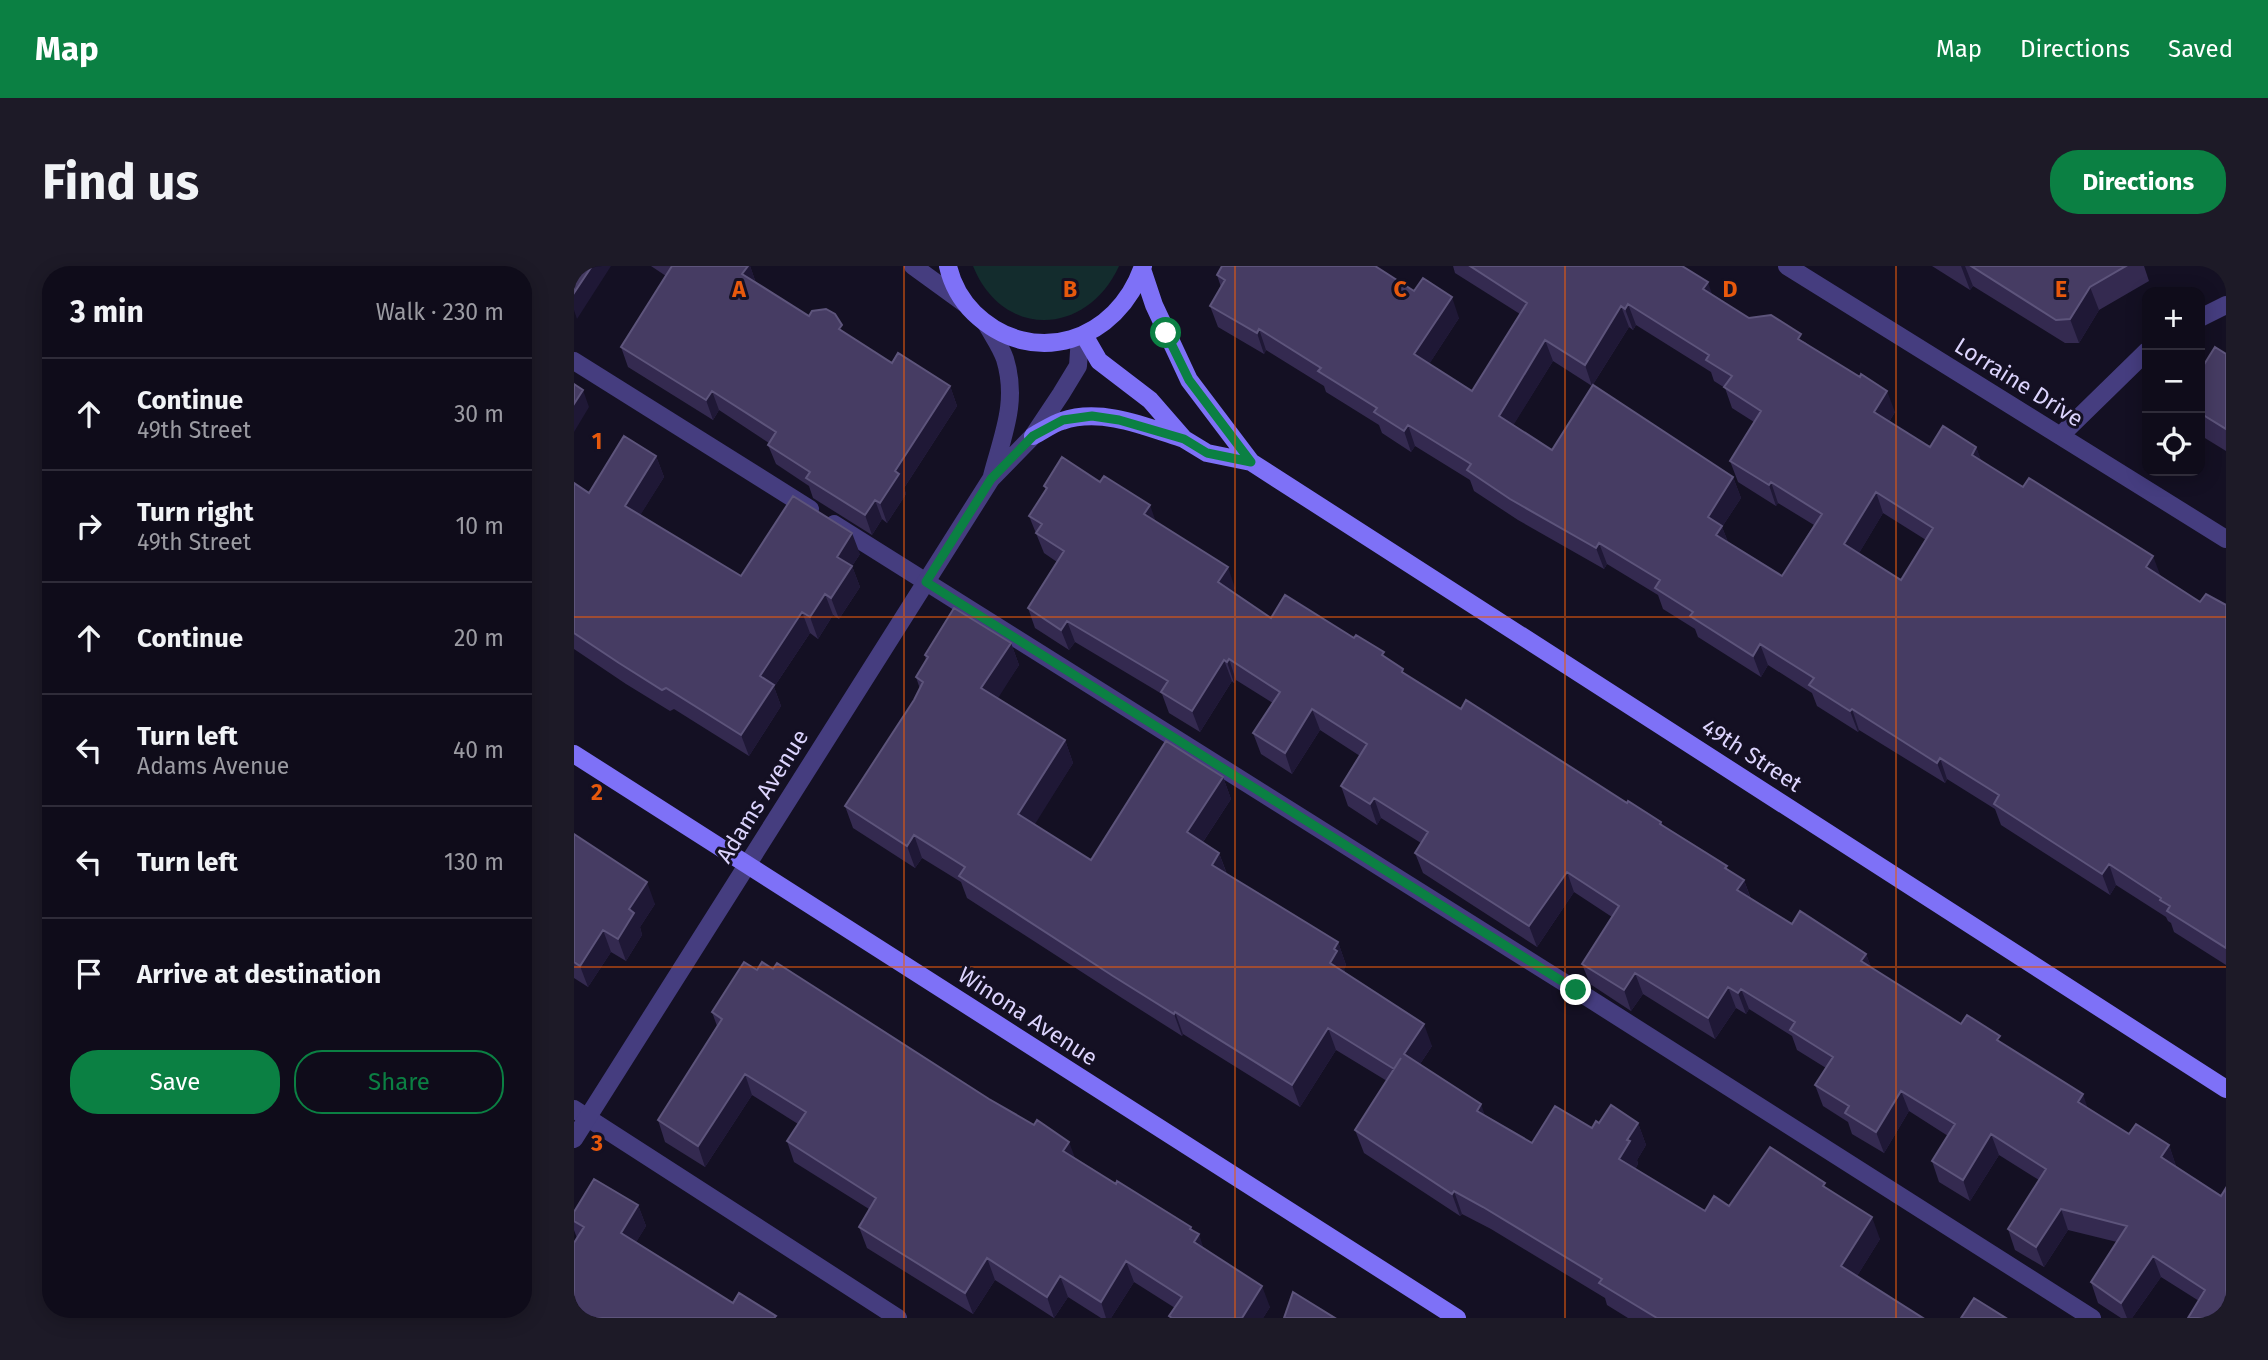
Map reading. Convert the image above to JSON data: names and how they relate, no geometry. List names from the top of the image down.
{
  "streets": {
    "street": [
      "Lorraine Drive",
      "49th Street",
      "Adams Avenue",
      "Winona Avenue"
    ]
  },
  "crossings": [
    ["49th Street", "Adams Avenue"],
    ["Adams Avenue", "Winona Avenue"]
  ],
  "page": {
    "header": "Map",
    "nav": ["Map", "Directions", "Saved"],
    "buttons": [
      "Directions",
      ["Save", "Share"]
    ],
    "title": "Find us",
    "heading": ["3 min", "Walk · 230 m"],
    "map_buttons": ["+", "−"],
    "list": [
      ["Continue", "49th Street", "30 m"],
      ["Turn right", "49th Street", "10 m"],
      ["Continue", "20 m"],
      ["Turn left", "Adams Avenue", "40 m"],
      ["Turn left", "130 m"],
      "Arrive at destination"
    ]
  },
  "grid": {
    "columns": [
      "A",
      "B",
      "C",
      "D",
      "E"
    ],
    "rows": ["1", "2", "3"]
  }
}
